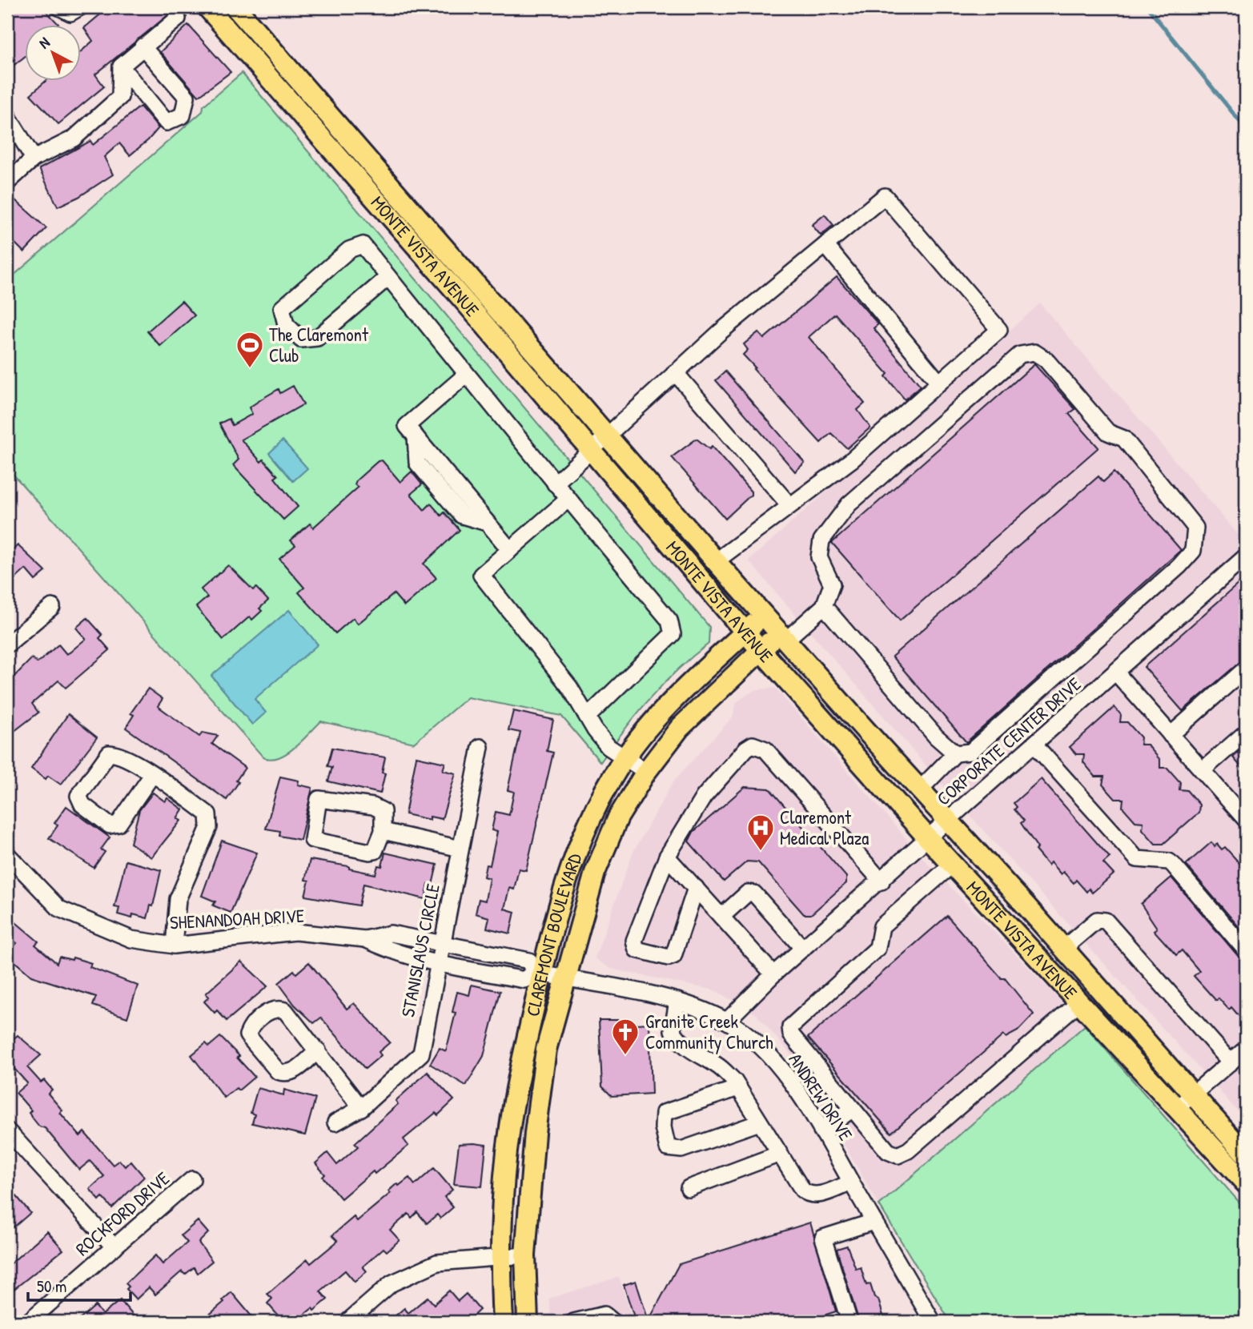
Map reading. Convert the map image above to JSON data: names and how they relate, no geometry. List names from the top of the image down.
{
  "streets": {
    "main road": ["MONTE VISTA AVENUE", "CLAREMONT BOULEVARD"],
    "street": [
      "CORPORATE CENTER DRIVE",
      "SHENANDOAH DRIVE",
      "STANISLAUS CIRCLE",
      "ANDREW DRIVE",
      "ROCKFORD DRIVE"
    ]
  },
  "crossings": [
    ["MONTE VISTA AVENUE", "CORPORATE CENTER DRIVE"],
    ["MONTE VISTA AVENUE", "CLAREMONT BOULEVARD"],
    ["CORPORATE CENTER DRIVE", "ANDREW DRIVE"],
    ["SHENANDOAH DRIVE", "CLAREMONT BOULEVARD"],
    ["SHENANDOAH DRIVE", "STANISLAUS CIRCLE"],
    ["SHENANDOAH DRIVE", "ANDREW DRIVE"],
    ["CLAREMONT BOULEVARD", "ANDREW DRIVE"]
  ],
  "places": {
    "sports": ["The Claremont Club"],
    "hospital": ["Claremont Medical Plaza"],
    "church": ["Granite Creek Community Church"]
  },
  "scale_bar": "50 m",
  "north": "top left"
}
